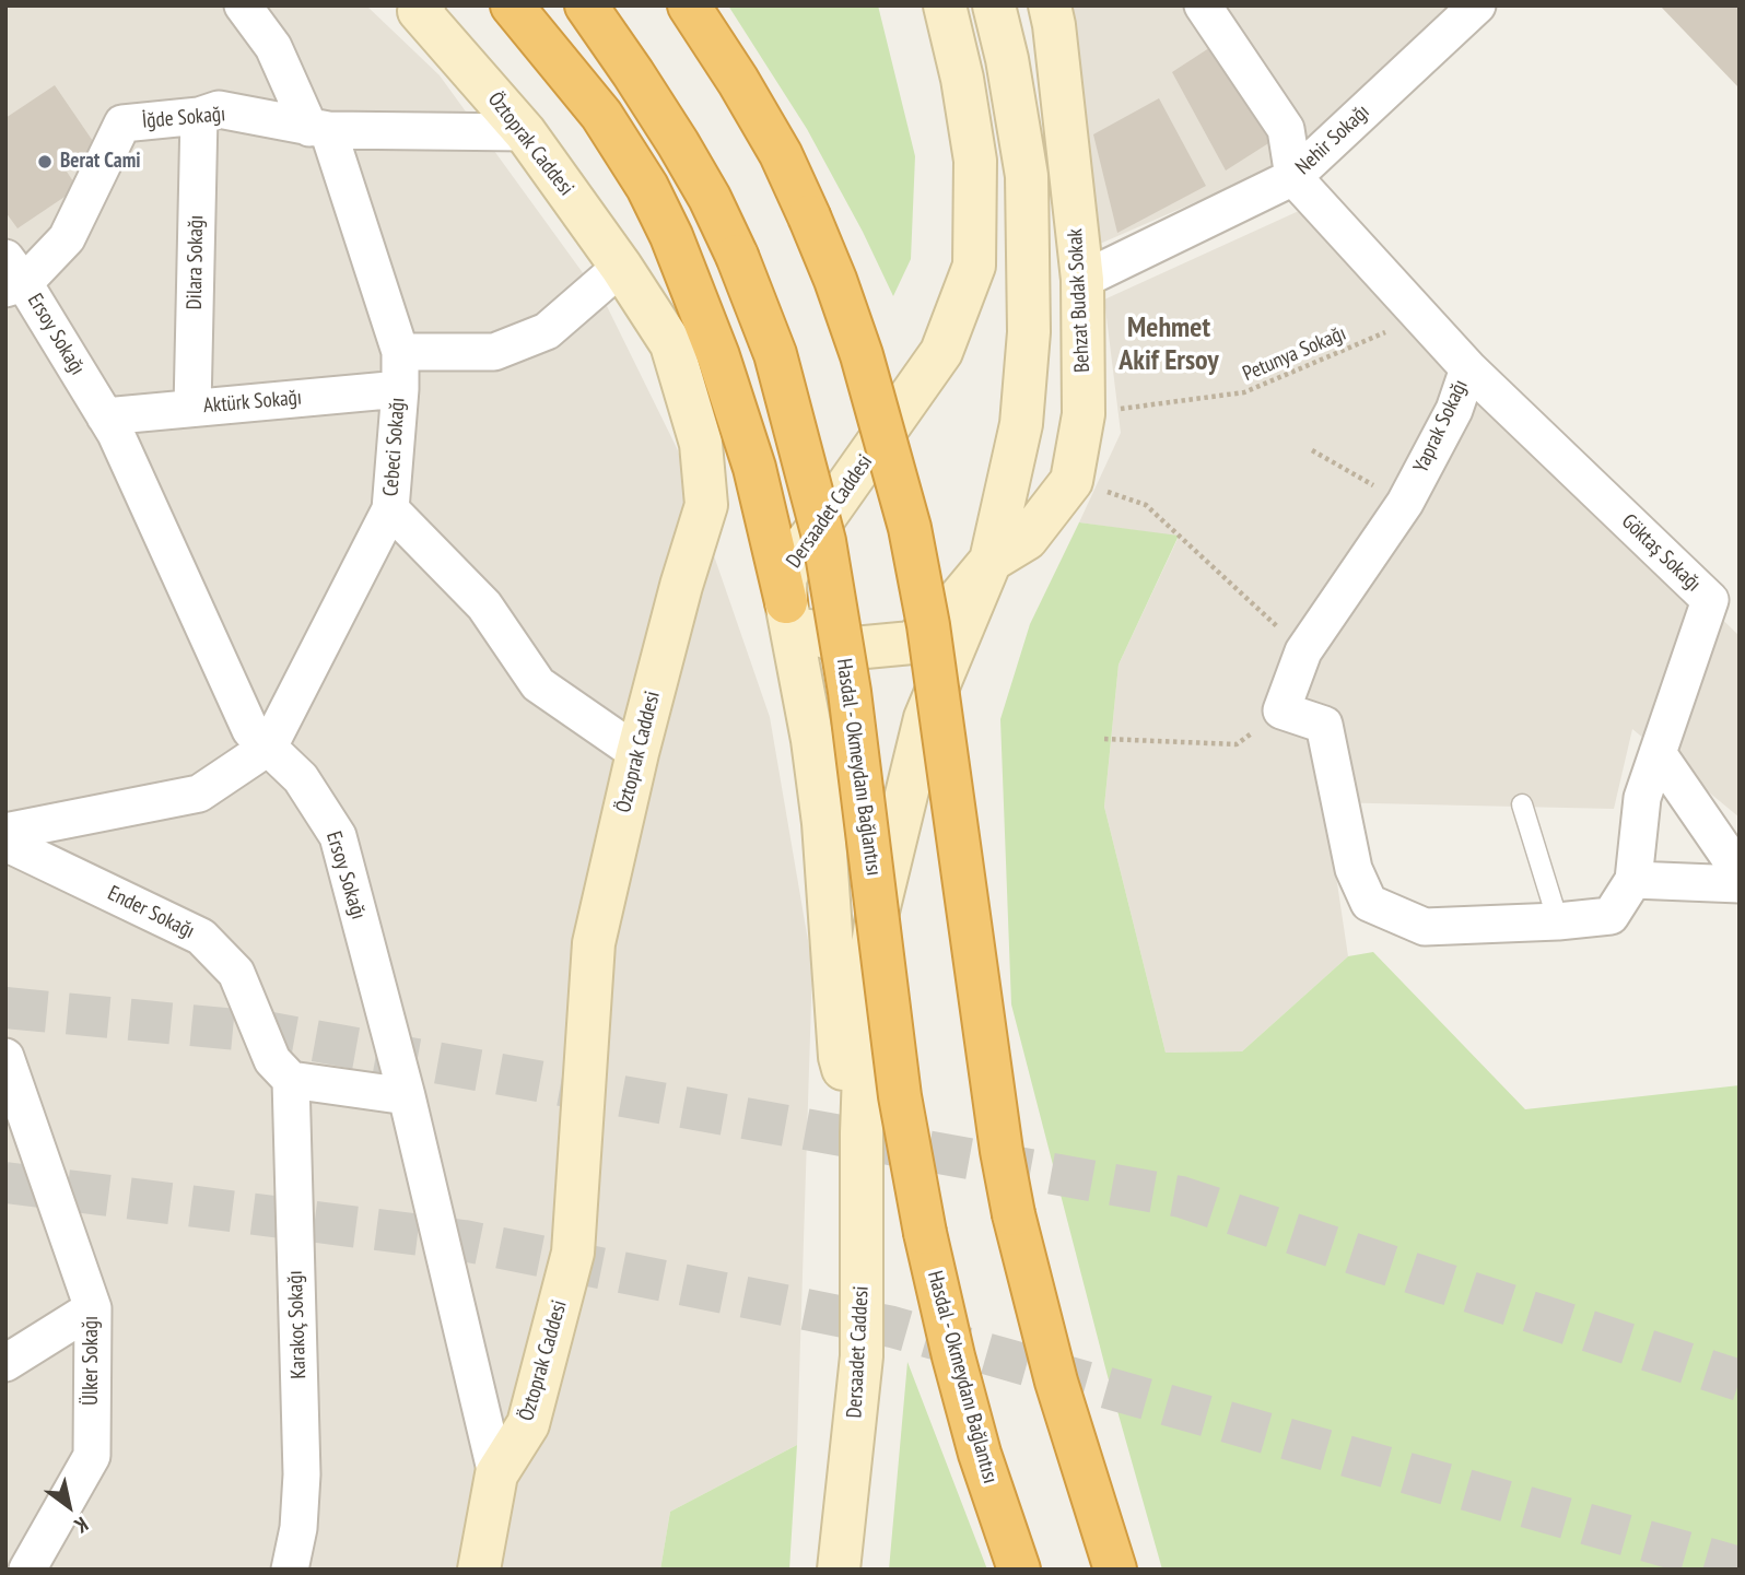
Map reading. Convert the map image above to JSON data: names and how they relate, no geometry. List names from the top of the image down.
{
  "streets": {
    "highway": ["Hasdal - Okmeydanı Bağlantısı"],
    "main road": ["Öztoprak Caddesi", "Behzat Budak Sokak", "Dersaadet Caddesi"],
    "street": [
      "İğde Sokağı",
      "Nehir Sokağı",
      "Dilara Sokağı",
      "Ersoy Sokağı",
      "Aktürk Sokağı",
      "Yaprak Sokağı",
      "Cebeci Sokağı",
      "Göktaş Sokağı",
      "Ender Sokağı",
      "Karakoç Sokağı",
      "Ülker Sokağı"
    ],
    "path": ["Petunya Sokağı"]
  },
  "crossings": [
    ["İğde Sokağı", "Öztoprak Caddesi"],
    ["İğde Sokağı", "Dilara Sokağı"],
    ["İğde Sokağı", "Ersoy Sokağı"],
    ["İğde Sokağı", "Cebeci Sokağı"],
    ["Nehir Sokağı", "Behzat Budak Sokak"],
    ["Nehir Sokağı", "Yaprak Sokağı"],
    ["Öztoprak Caddesi", "Ersoy Sokağı"],
    ["Dilara Sokağı", "Aktürk Sokağı"],
    ["Behzat Budak Sokak", "Petunya Sokağı"],
    ["Behzat Budak Sokak", "Dersaadet Caddesi"],
    ["Ersoy Sokağı", "Aktürk Sokağı"],
    ["Ersoy Sokağı", "Cebeci Sokağı"],
    ["Petunya Sokağı", "Yaprak Sokağı"],
    ["Aktürk Sokağı", "Cebeci Sokağı"],
    ["Yaprak Sokağı", "Göktaş Sokağı"],
    ["Ender Sokağı", "Karakoç Sokağı"]
  ],
  "districts": ["Mehmet Akif Ersoy"],
  "places": ["Berat Cami"],
  "north": "bottom right"
}
